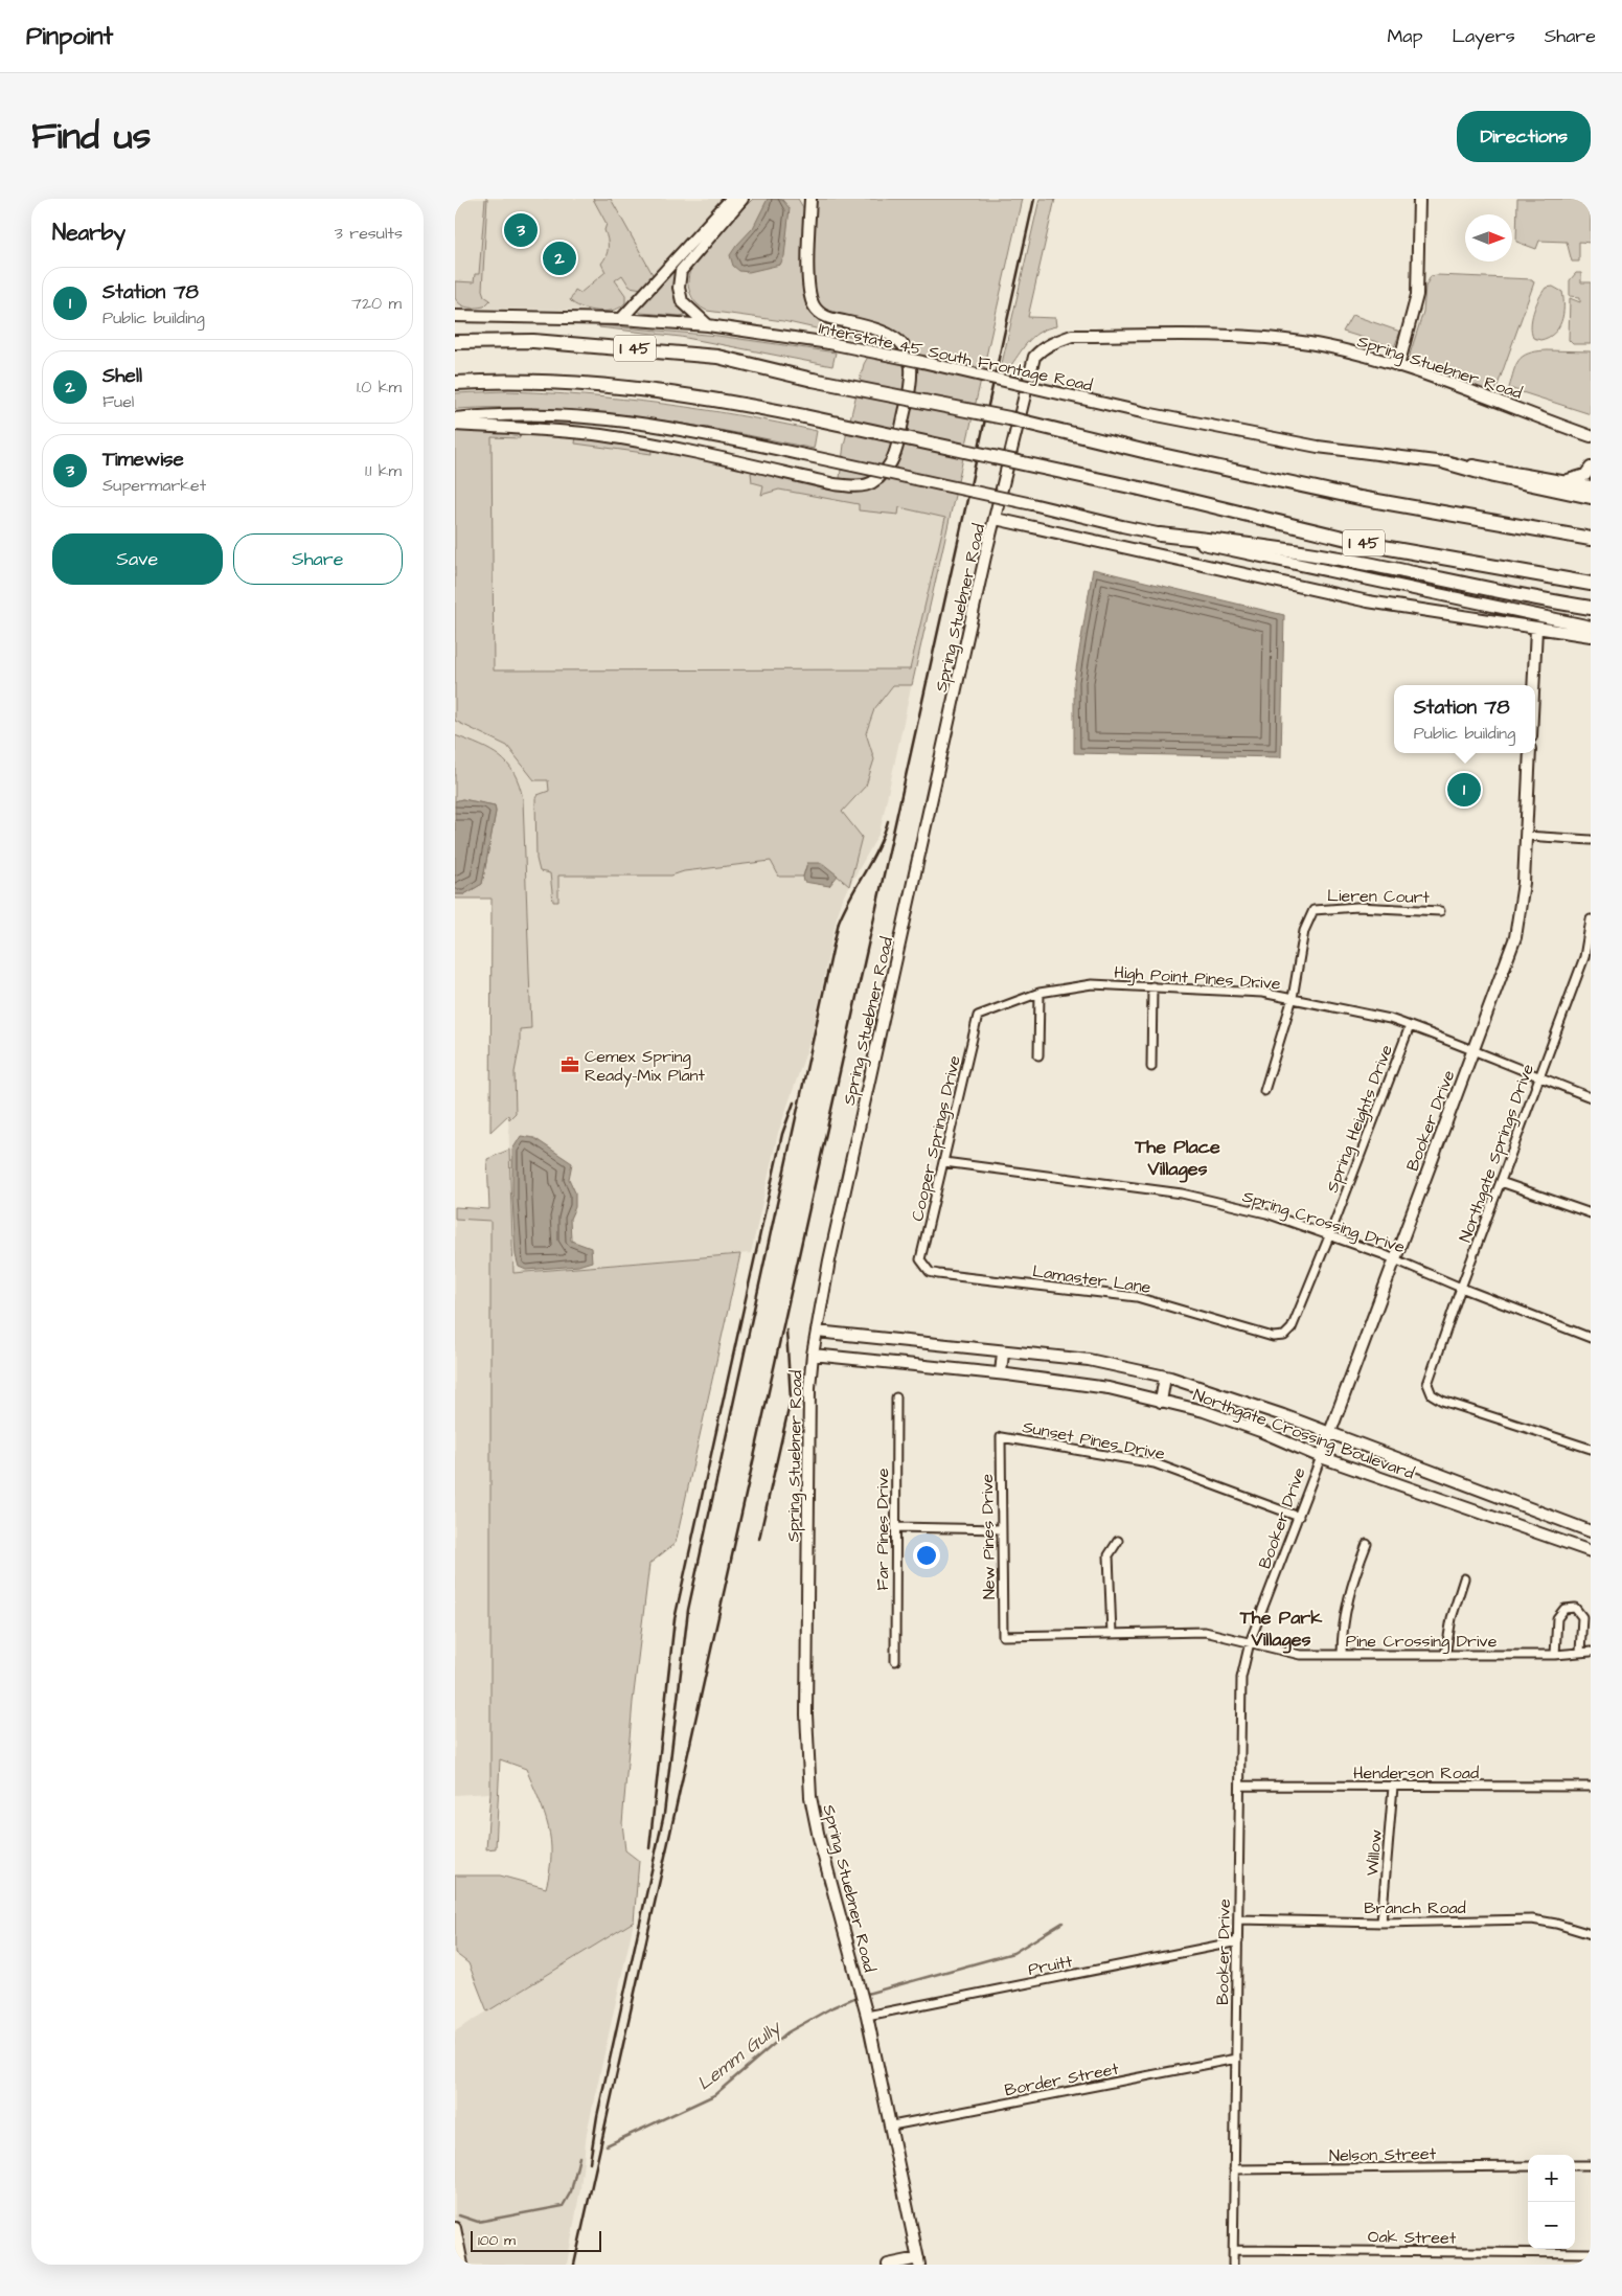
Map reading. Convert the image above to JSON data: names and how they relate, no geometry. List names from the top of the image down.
{
  "streets": {
    "highway": ["I 45"],
    "main road": [
      "Interstate 45 South Frontage Road",
      "Spring Stuebner Road",
      "Booker Drive",
      "Northgate Crossing Boulevard"
    ],
    "street": [
      "Lieren Court",
      "High Point Pines Drive",
      "Spring Heights Drive",
      "Cooper Springs Drive",
      "Northgate Springs Drive",
      "Spring Crossing Drive",
      "Lamaster Lane",
      "Sunset Pines Drive",
      "Far Pines Drive",
      "New Pines Drive",
      "Pine Crossing Drive",
      "Henderson Road",
      "Willow",
      "Branch Road",
      "Pruitt",
      "Border Street",
      "Nelson Street",
      "Oak Street"
    ]
  },
  "crossings": [
    ["Spring Stuebner Road", "Northgate Crossing Boulevard"],
    ["Spring Stuebner Road", "Pruitt"],
    ["Spring Stuebner Road", "Border Street"],
    ["Lieren Court", "High Point Pines Drive"],
    ["High Point Pines Drive", "Spring Heights Drive"],
    ["High Point Pines Drive", "Booker Drive"],
    ["High Point Pines Drive", "Cooper Springs Drive"],
    ["High Point Pines Drive", "Northgate Springs Drive"],
    ["Spring Heights Drive", "Spring Crossing Drive"],
    ["Spring Heights Drive", "Lamaster Lane"],
    ["Booker Drive", "Spring Crossing Drive"],
    ["Booker Drive", "Northgate Crossing Boulevard"],
    ["Booker Drive", "Sunset Pines Drive"],
    ["Booker Drive", "Pine Crossing Drive"],
    ["Booker Drive", "Henderson Road"],
    ["Booker Drive", "Branch Road"],
    ["Booker Drive", "Pruitt"],
    ["Booker Drive", "Border Street"],
    ["Booker Drive", "Nelson Street"],
    ["Booker Drive", "Oak Street"],
    ["Cooper Springs Drive", "Spring Crossing Drive"],
    ["Cooper Springs Drive", "Lamaster Lane"],
    ["Northgate Springs Drive", "Spring Crossing Drive"],
    ["Sunset Pines Drive", "New Pines Drive"],
    ["New Pines Drive", "Pine Crossing Drive"],
    ["Henderson Road", "Willow"],
    ["Willow", "Branch Road"]
  ],
  "districts": ["The Place Villages", "The Park Villages"],
  "water": ["Lemm Gully"],
  "places": {
    "office": ["Cemex Spring Ready-Mix Plant"]
  },
  "scale_bar": "100 m",
  "north": "right",
  "page": {
    "header": "Pinpoint",
    "nav": ["Map", "Layers", "Share"],
    "title": "Find us",
    "buttons": [
      "Directions",
      ["Save", "Share"]
    ],
    "heading": ["Nearby", "3 results"],
    "pins": ["3", "2", "1"],
    "list": [
      {
        "mark": "1",
        "name": "Station 78",
        "note": "Public building",
        "value": "720 m"
      },
      {
        "mark": "2",
        "name": "Shell",
        "note": "Fuel",
        "value": "1.0 km"
      },
      {
        "mark": "3",
        "name": "Timewise",
        "note": "Supermarket",
        "value": "1.1 km"
      }
    ],
    "popup": ["Station 78", "Public building"],
    "map_buttons": ["+", "−"],
    "scale": "100 m"
  }
}
